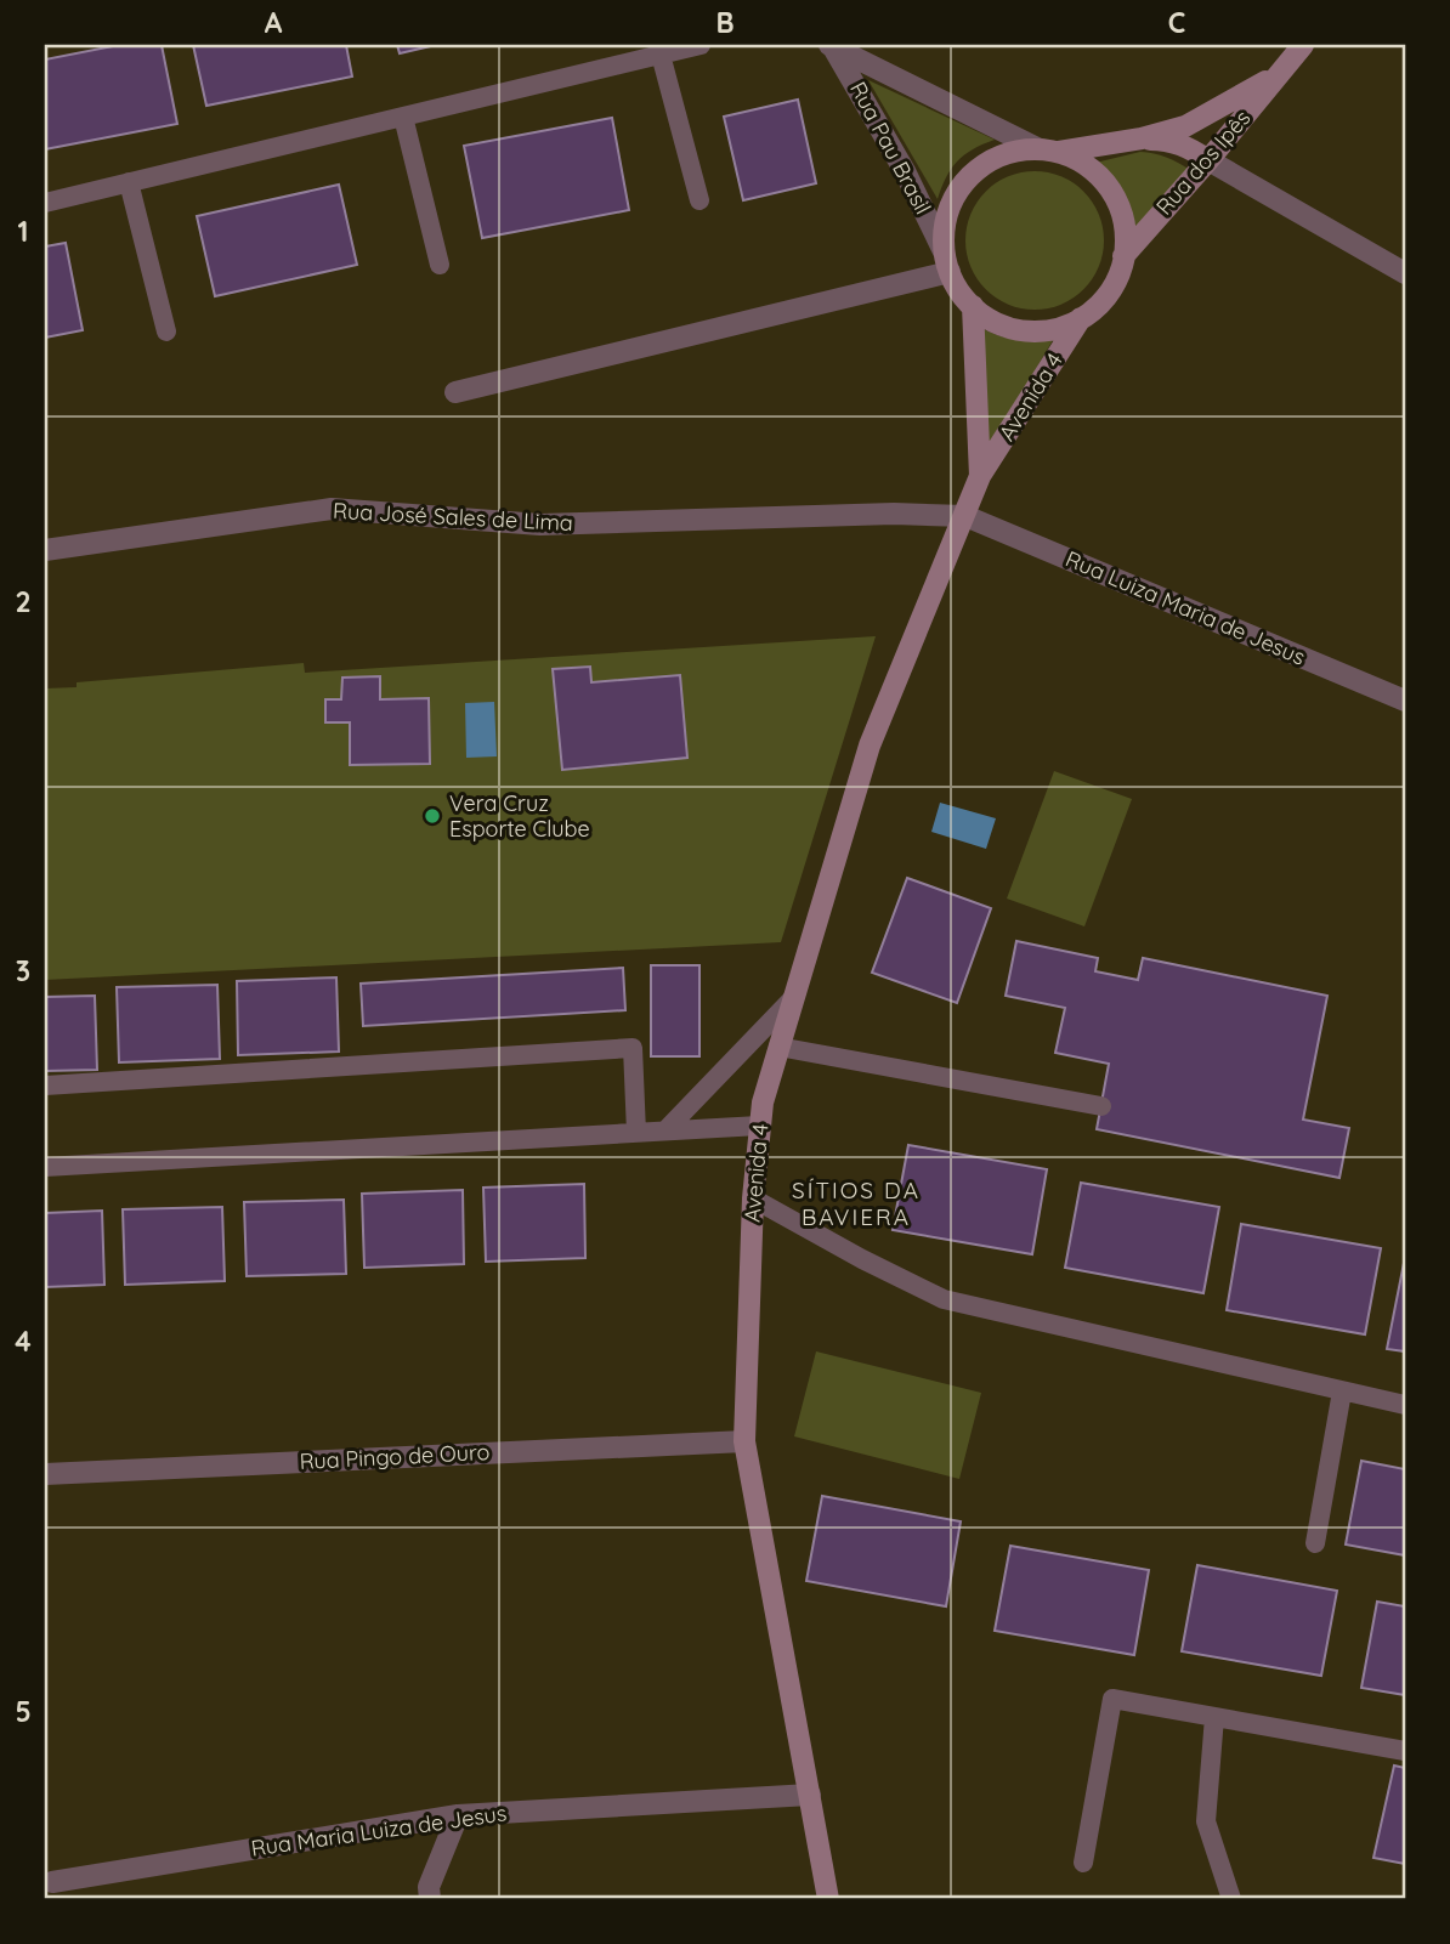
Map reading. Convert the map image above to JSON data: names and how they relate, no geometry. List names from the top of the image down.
{
  "streets": {
    "street": [
      "Rua Pau Brasil",
      "Rua dos Ipês",
      "Avenida 4",
      "Rua José Sales de Lima",
      "Rua Luiza Maria de Jesus",
      "Rua Pingo de Ouro",
      "Rua Maria Luiza de Jesus"
    ]
  },
  "crossings": [
    ["Rua Pau Brasil", "Rua dos Ipês"],
    ["Rua Pau Brasil", "Avenida 4"],
    ["Rua dos Ipês", "Avenida 4"],
    ["Avenida 4", "Rua José Sales de Lima"],
    ["Avenida 4", "Rua Luiza Maria de Jesus"],
    ["Avenida 4", "Rua Pingo de Ouro"],
    ["Avenida 4", "Rua Maria Luiza de Jesus"],
    ["Rua José Sales de Lima", "Rua Luiza Maria de Jesus"]
  ],
  "districts": ["SÍTIOS DA BAVIERA"],
  "places": ["Vera Cruz Esporte Clube"],
  "grid": {
    "columns": ["A", "B", "C"],
    "rows": [
      "1",
      "2",
      "3",
      "4",
      "5"
    ]
  }
}
